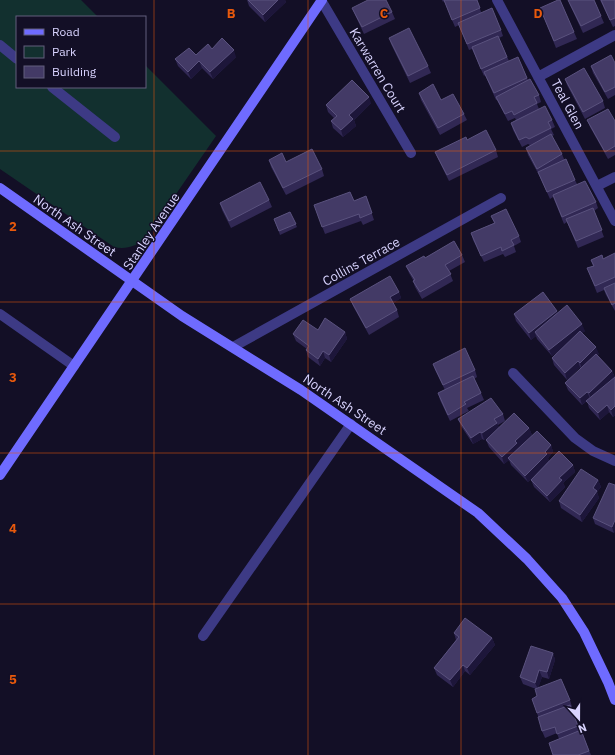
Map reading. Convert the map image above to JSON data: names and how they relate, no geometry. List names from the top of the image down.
{
  "streets": {
    "main road": ["North Ash Street", "Stanley Avenue"],
    "street": ["Karwarren Court", "Teal Glen", "Collins Terrace"]
  },
  "crossings": [
    ["Karwarren Court", "Stanley Avenue"],
    ["North Ash Street", "Stanley Avenue"],
    ["North Ash Street", "Collins Terrace"]
  ],
  "legend": ["Road", "Park", "Building"],
  "north": "bottom",
  "grid": {
    "columns": ["B", "C", "D"],
    "rows": [
      "2",
      "3",
      "4",
      "5"
    ]
  }
}
